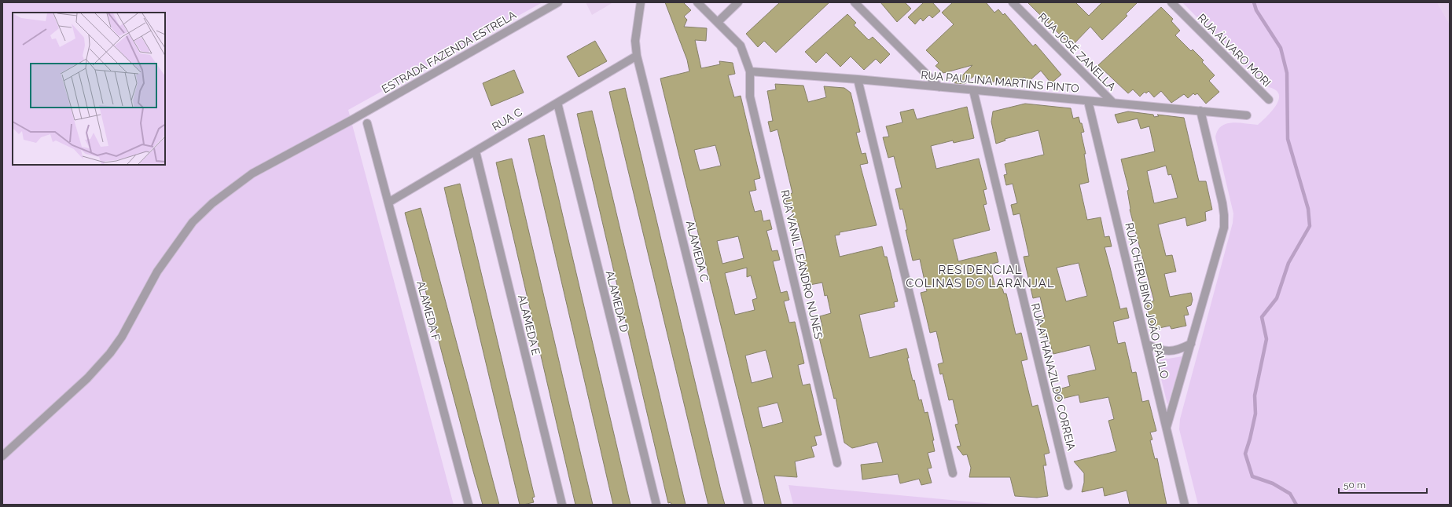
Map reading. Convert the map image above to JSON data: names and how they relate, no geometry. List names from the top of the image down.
{
  "streets": {
    "street": [
      "RUA ÁLVARO MORI",
      "ESTRADA FAZENDA ESTRELA",
      "RUA JOSÉ ZANELLA",
      "RUA PAULINA MARTINS PINTO",
      "RUA C",
      "ALAMEDA C",
      "RUA VANIL LEANDRO NUNES",
      "RUA CHERUBINO JOÃO PAULO",
      "ALAMEDA D",
      "ALAMEDA F",
      "ALAMEDA E",
      "RUA ATHANAZILDO CORREIA"
    ]
  },
  "crossings": [
    ["RUA JOSÉ ZANELLA", "RUA PAULINA MARTINS PINTO"],
    ["RUA PAULINA MARTINS PINTO", "RUA VANIL LEANDRO NUNES"],
    ["RUA PAULINA MARTINS PINTO", "RUA CHERUBINO JOÃO PAULO"],
    ["RUA PAULINA MARTINS PINTO", "RUA ATHANAZILDO CORREIA"],
    ["RUA C", "ALAMEDA C"],
    ["RUA C", "ALAMEDA D"],
    ["RUA C", "ALAMEDA F"],
    ["RUA C", "ALAMEDA E"]
  ],
  "districts": ["RESIDENCIAL COLINAS DO LARANJAL"],
  "scale_bar": "50 m"
}
